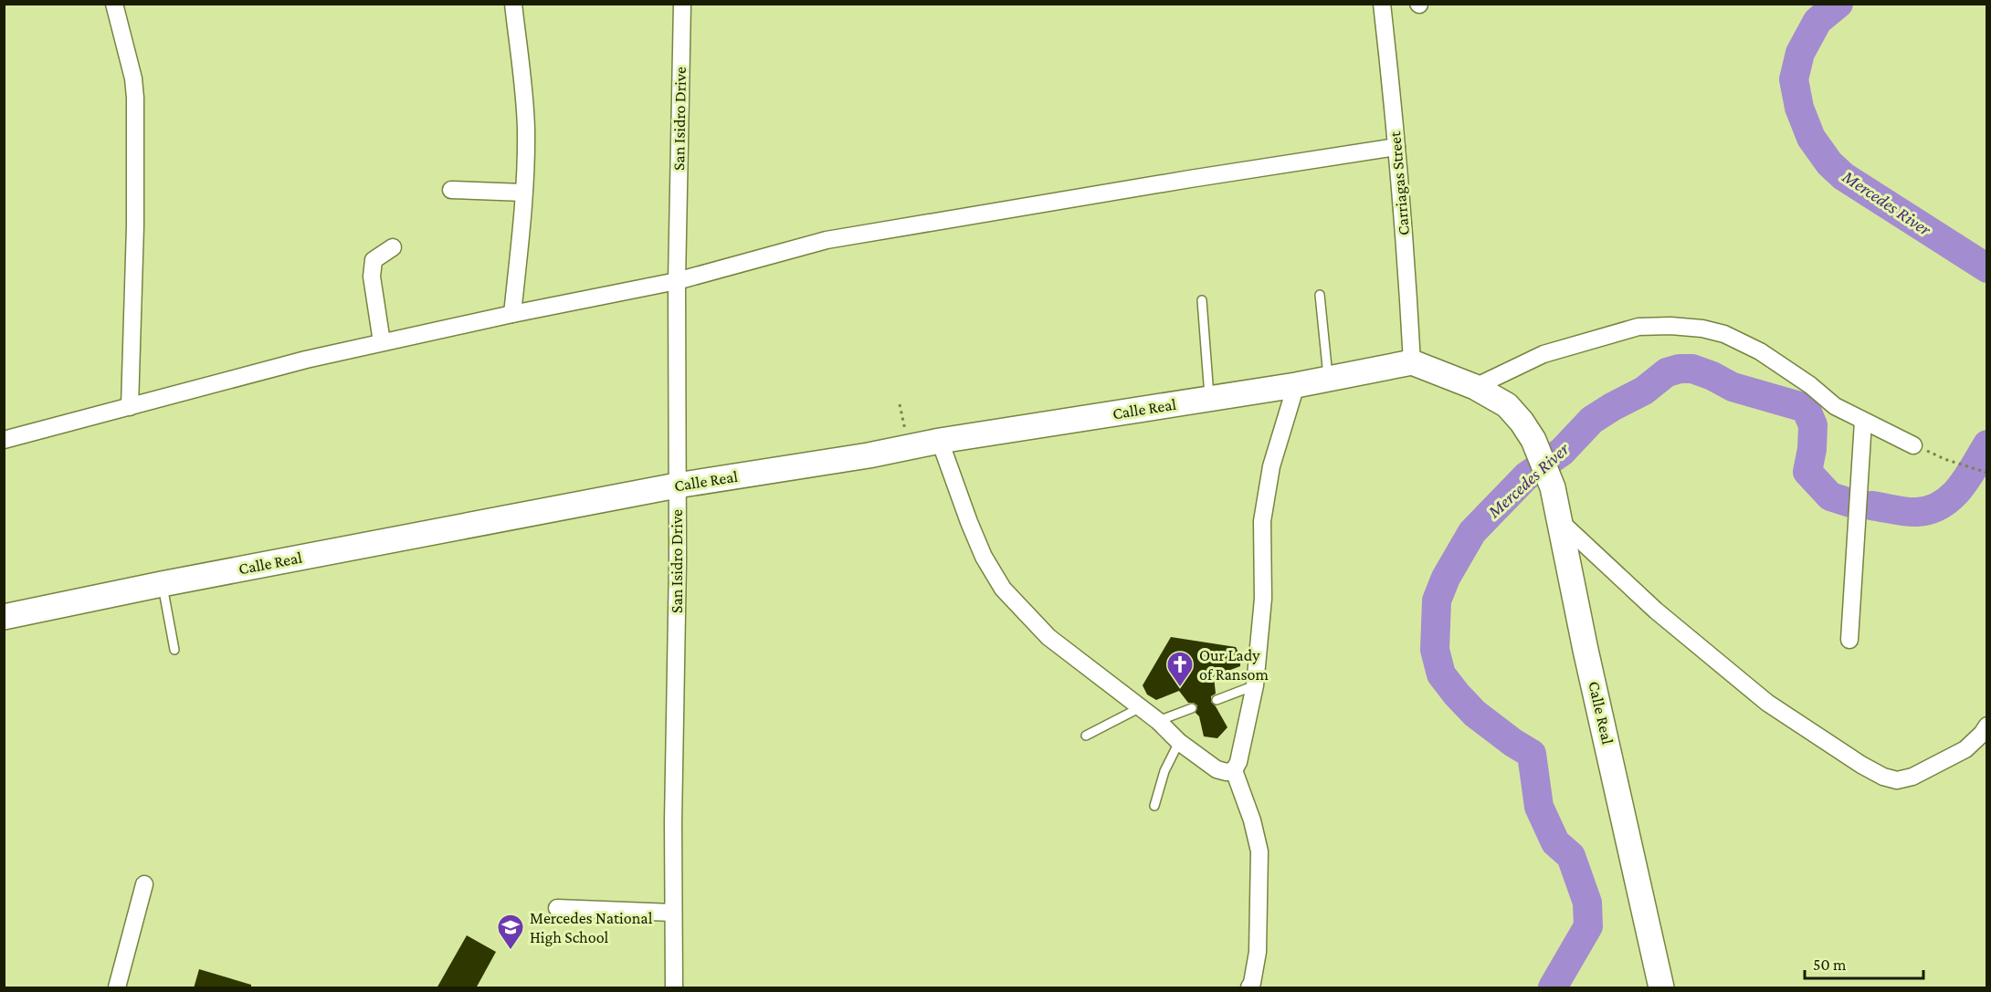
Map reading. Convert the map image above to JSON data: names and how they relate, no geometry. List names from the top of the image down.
{
  "streets": {
    "street": ["San Isidro Drive", "Carriagas Street", "Calle Real"]
  },
  "crossings": [
    ["San Isidro Drive", "Calle Real"],
    ["Carriagas Street", "Calle Real"]
  ],
  "water": ["Mercedes River"],
  "places": {
    "church": ["Our Lady of Ransom"],
    "school or university": ["Mercedes National High School"]
  },
  "scale_bar": "50 m"
}
